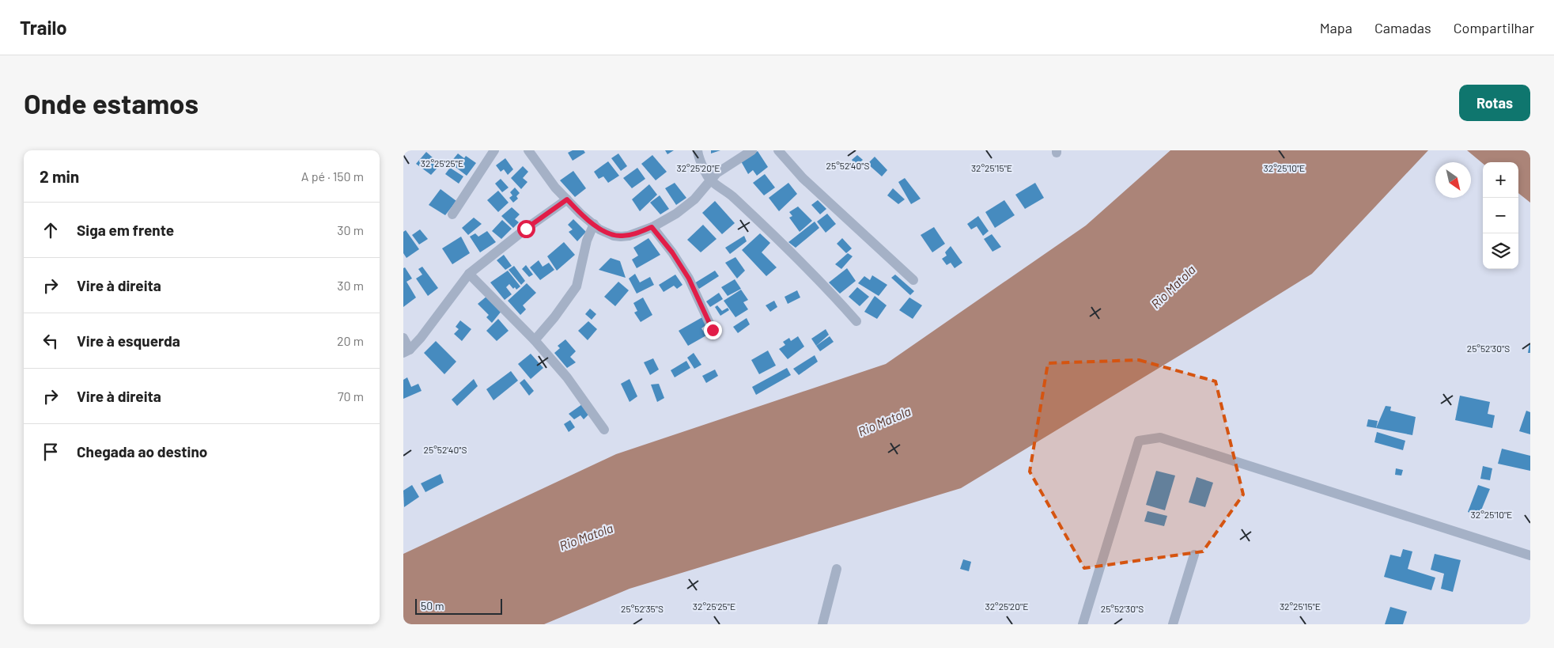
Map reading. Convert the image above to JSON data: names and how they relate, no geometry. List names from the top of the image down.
{
  "water": ["Rio Matola"],
  "scale_bar": "50 m",
  "north": "bottom right",
  "page": {
    "header": "Trailo",
    "nav": ["Mapa", "Camadas", "Compartilhar"],
    "buttons": "Rotas",
    "title": "Onde estamos",
    "heading": ["2 min", "A pé · 150 m"],
    "map_buttons": ["+", "−"],
    "list": [
      ["Siga em frente", "30 m"],
      ["Vire à direita", "30 m"],
      ["Vire à esquerda", "20 m"],
      ["Vire à direita", "70 m"],
      "Chegada ao destino"
    ],
    "scale": "50 m"
  },
  "coordinates": [
    "32°25'25\"E",
    "25°52'40\"S",
    "32°25'10\"E",
    "32°25'20\"E",
    "32°25'15\"E",
    "25°52'30\"S",
    "25°52'35\"S"
  ]
}
